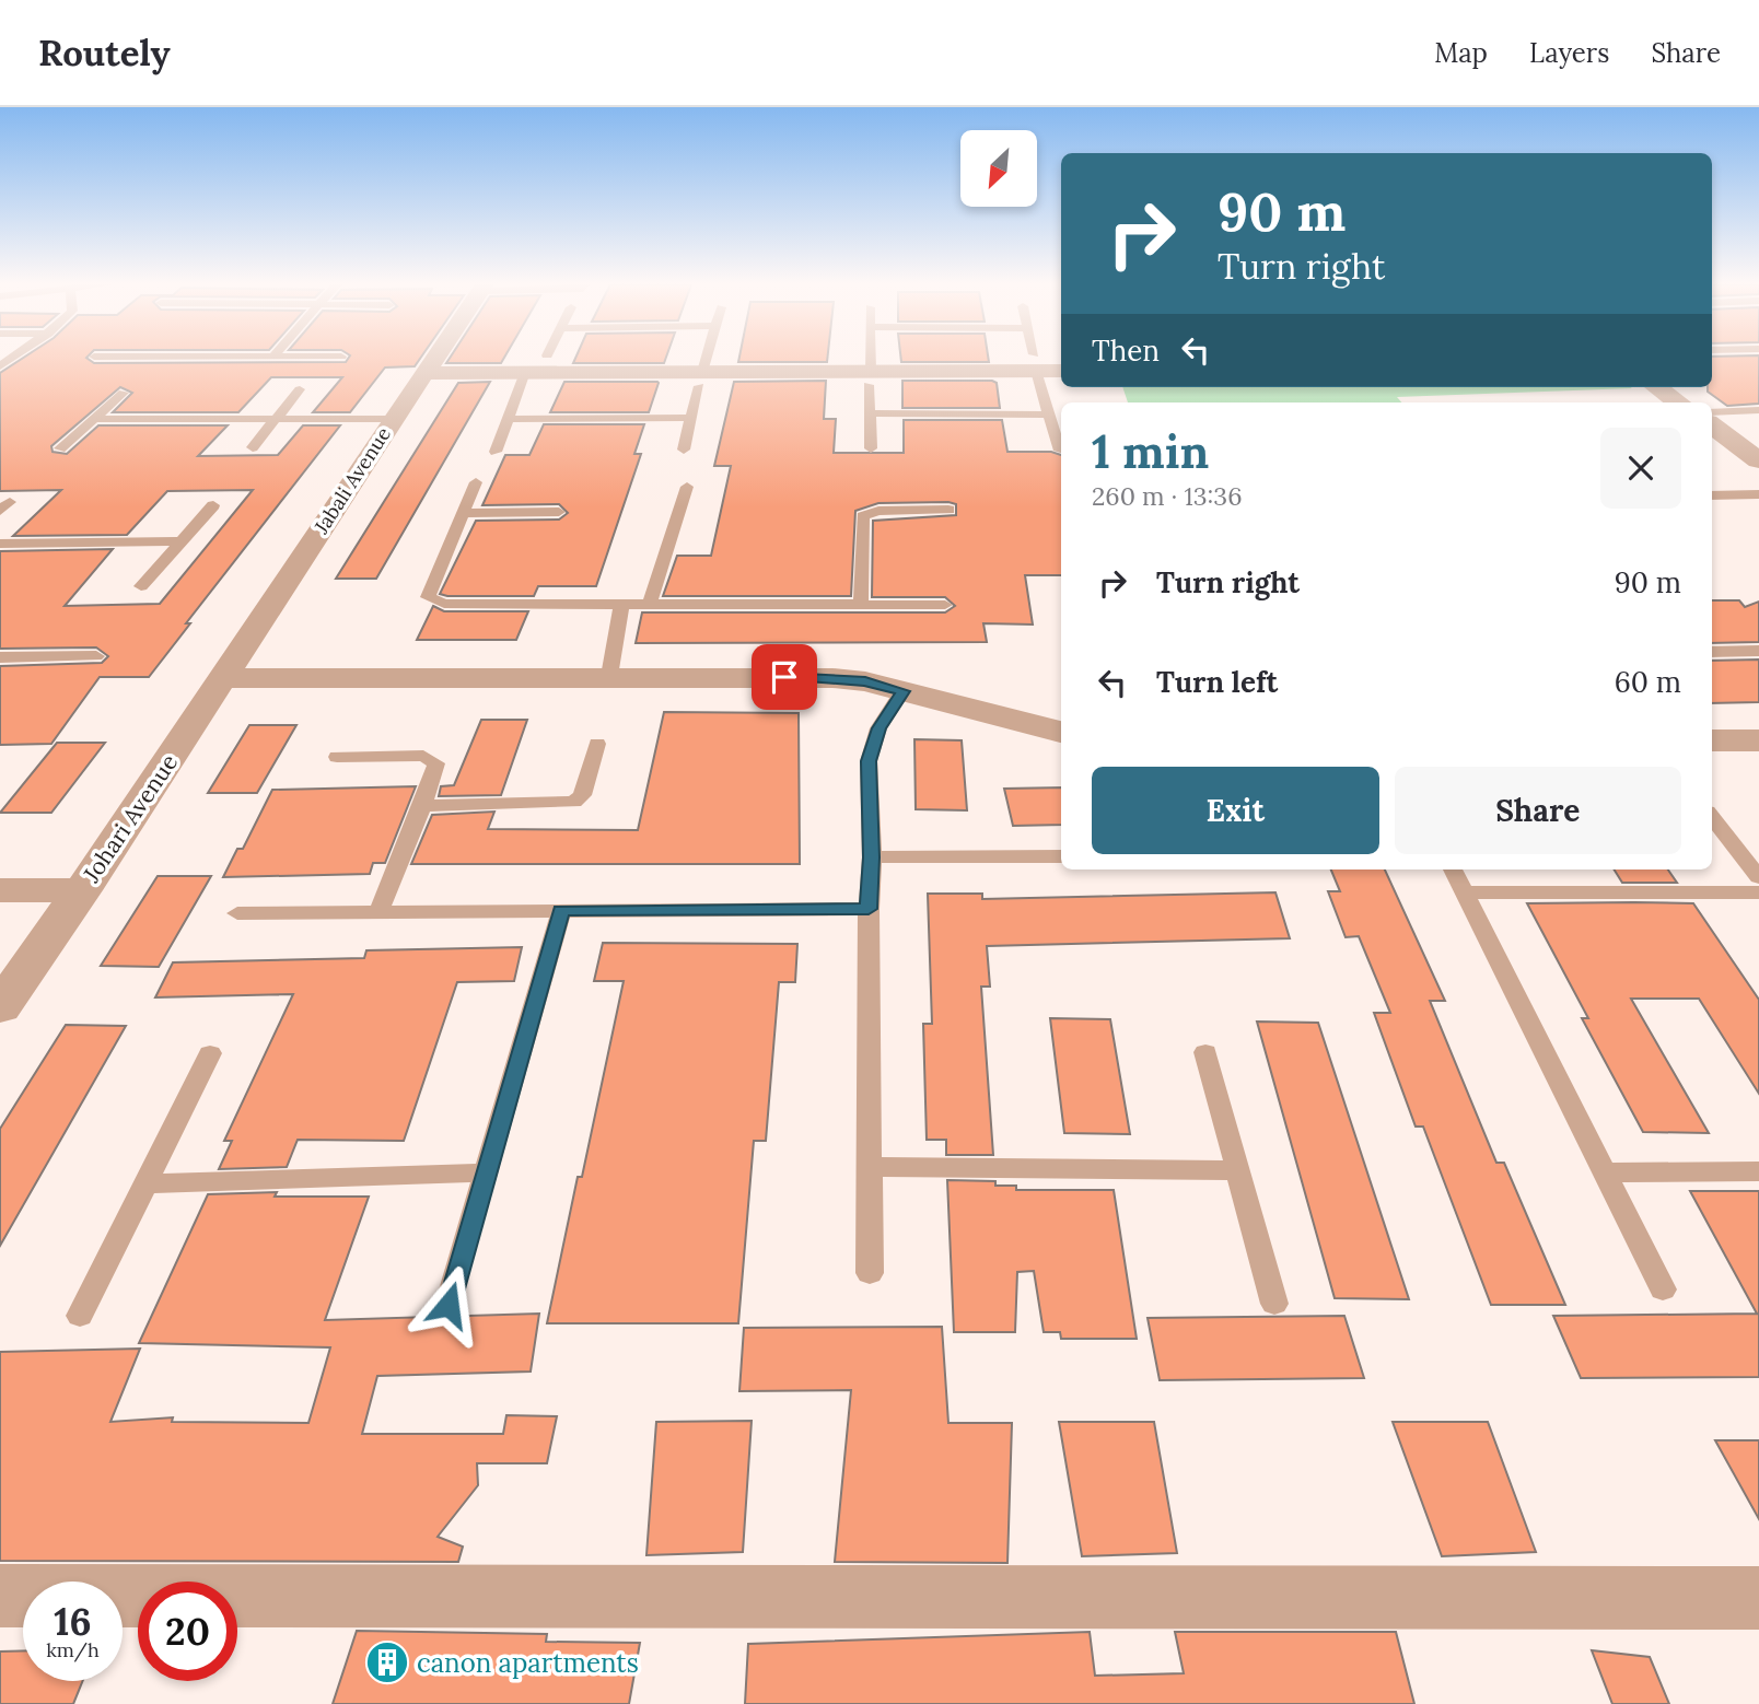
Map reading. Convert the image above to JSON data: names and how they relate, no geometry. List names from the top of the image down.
{
  "streets": {
    "street": ["Jabali Avenue", "Johari Avenue"]
  },
  "crossings": [
    ["Jabali Avenue", "Johari Avenue"]
  ],
  "places": {
    "building": ["canon apartments"]
  },
  "north": "bottom left",
  "page": {
    "header": "Routely",
    "nav": ["Map", "Layers", "Share"],
    "turn": ["90 m", "Turn right"],
    "then": "Then",
    "heading": ["1 min", "260 m · 13:36"],
    "list": [
      {
        "name": "Turn right",
        "value": "90 m"
      },
      {
        "name": "Turn left",
        "value": "60 m"
      }
    ],
    "buttons": ["Exit", "Share"],
    "speed": "16 km/h",
    "limit": "20"
  }
}
